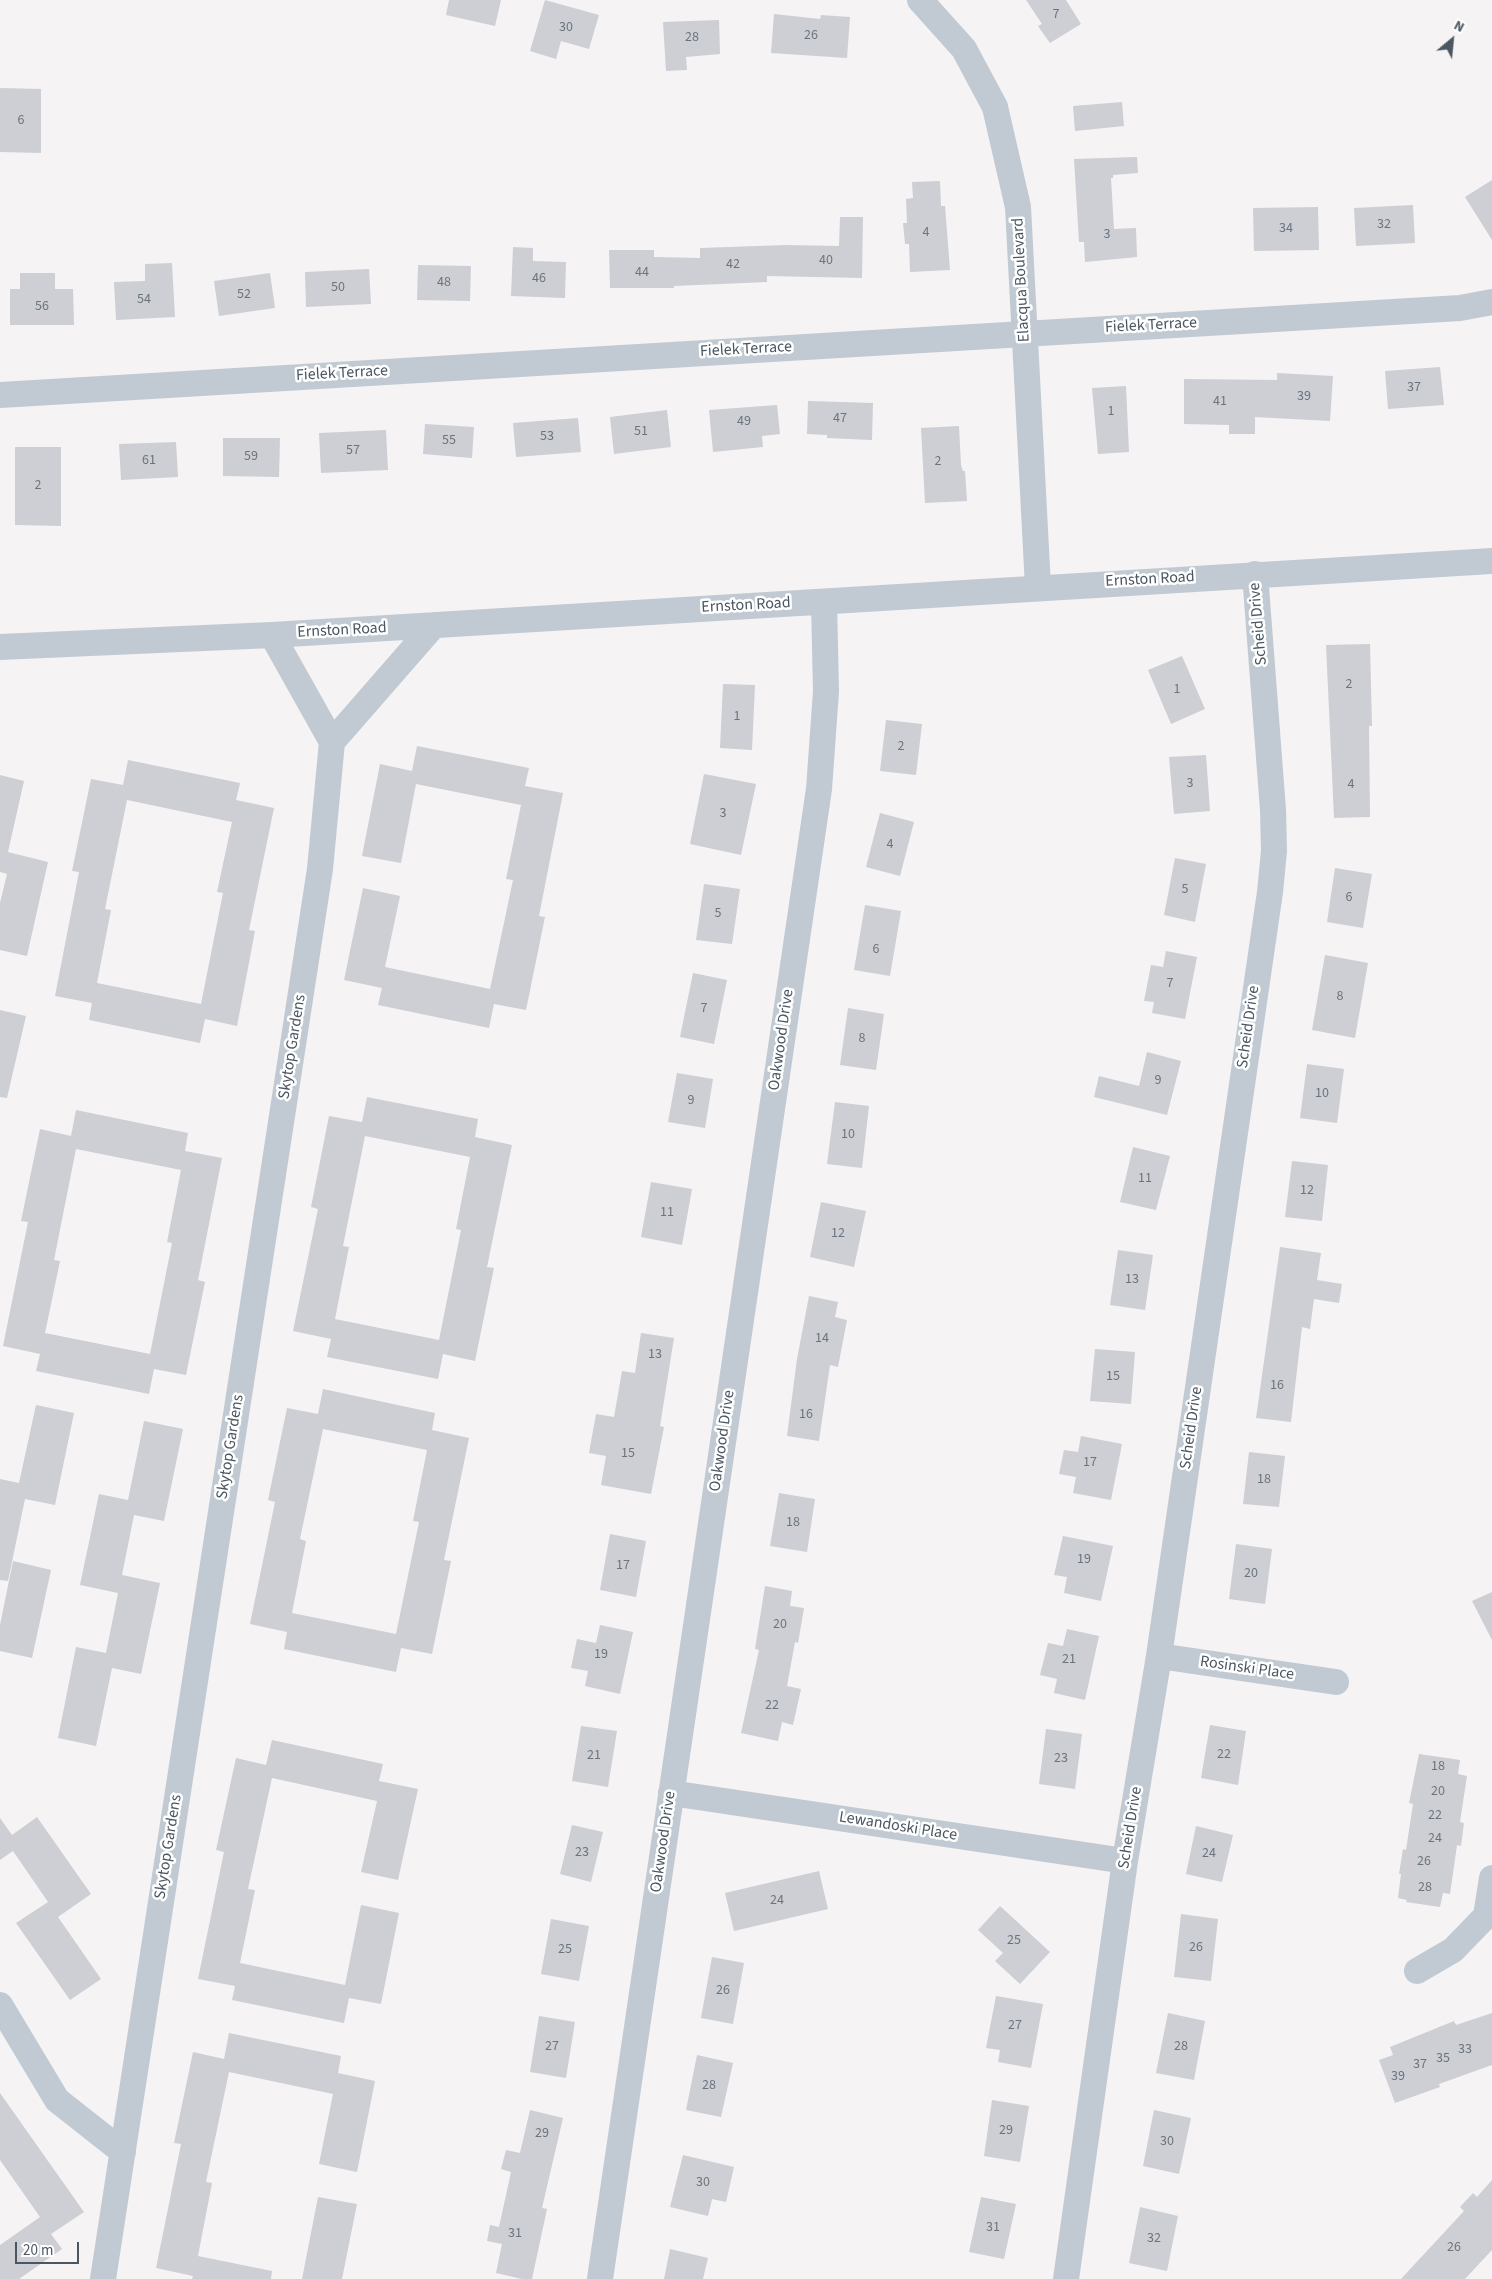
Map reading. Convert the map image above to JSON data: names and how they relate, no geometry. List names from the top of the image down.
{
  "streets": {
    "street": [
      "Elacqua Boulevard",
      "Fielek Terrace",
      "Ernston Road",
      "Scheid Drive",
      "Oakwood Drive",
      "Skytop Gardens",
      "Rosinski Place",
      "Lewandoski Place"
    ]
  },
  "crossings": [
    ["Elacqua Boulevard", "Fielek Terrace"],
    ["Elacqua Boulevard", "Ernston Road"],
    ["Ernston Road", "Scheid Drive"],
    ["Ernston Road", "Oakwood Drive"],
    ["Scheid Drive", "Rosinski Place"],
    ["Scheid Drive", "Lewandoski Place"],
    ["Oakwood Drive", "Lewandoski Place"]
  ],
  "house_numbers": [
    "7",
    "30",
    "26",
    "28",
    "6",
    "32",
    "34",
    "4",
    "3",
    "40",
    "42",
    "44",
    "46",
    "48",
    "50",
    "52",
    "54",
    "56",
    "37",
    "39",
    "41",
    "1",
    "47",
    "49",
    "51",
    "53",
    "55",
    "57",
    "59",
    "61",
    "2",
    "2",
    "2",
    "1",
    "1",
    "2",
    "3",
    "4",
    "3",
    "4",
    "5",
    "6",
    "5",
    "6",
    "7",
    "8",
    "7",
    "8",
    "9",
    "10",
    "9",
    "10",
    "11",
    "12",
    "11",
    "12",
    "13",
    "14",
    "13",
    "15",
    "16",
    "16",
    "15",
    "17",
    "18",
    "18",
    "19",
    "17",
    "20",
    "20",
    "19",
    "21",
    "22",
    "22",
    "21",
    "23",
    "18",
    "20",
    "22",
    "24",
    "23",
    "24",
    "26",
    "28",
    "24",
    "25",
    "26",
    "25",
    "26",
    "27",
    "27",
    "28",
    "33",
    "35",
    "37",
    "39",
    "28",
    "29",
    "29",
    "30",
    "30",
    "31",
    "31",
    "32",
    "26"
  ],
  "scale_bar": "20 m",
  "north": "top right"
}
